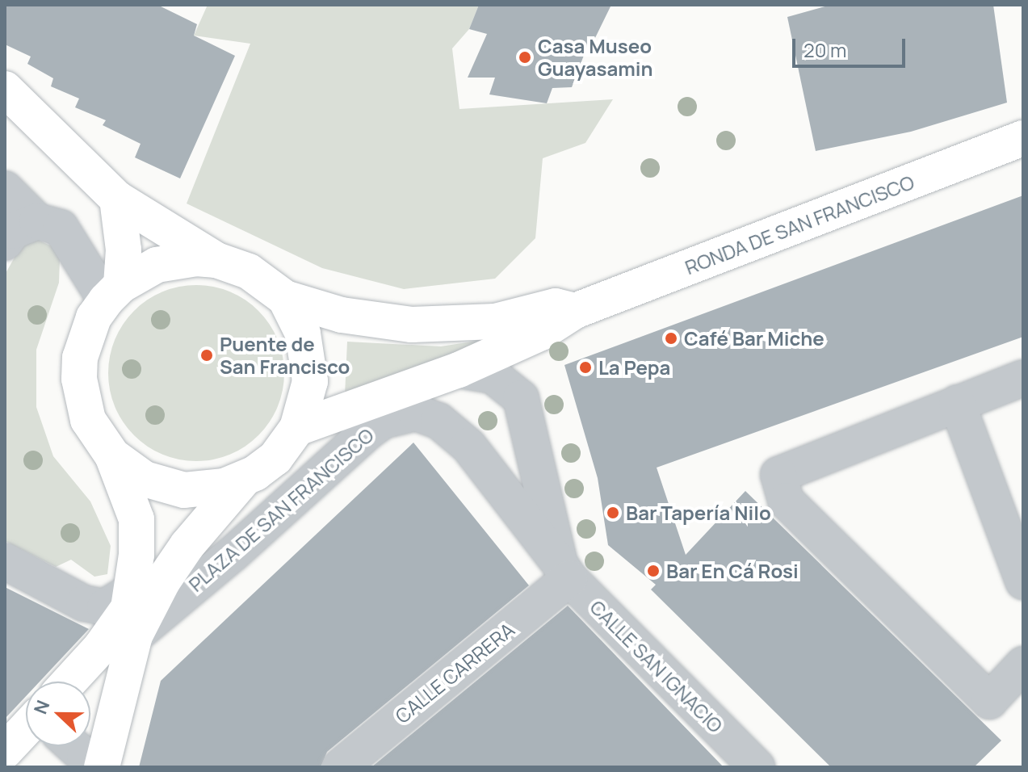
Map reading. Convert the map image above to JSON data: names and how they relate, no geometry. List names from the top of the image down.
{
  "streets": {
    "main road": ["RONDA DE SAN FRANCISCO", "PLAZA DE SAN FRANCISCO"],
    "street": ["CALLE SAN IGNACIO", "CALLE CARRERA"]
  },
  "crossings": [
    ["RONDA DE SAN FRANCISCO", "PLAZA DE SAN FRANCISCO"],
    ["PLAZA DE SAN FRANCISCO", "CALLE SAN IGNACIO"],
    ["CALLE SAN IGNACIO", "CALLE CARRERA"]
  ],
  "places": [
    "Casa Museo Guayasamin",
    "Café Bar Miche",
    "Puente de San Francisco",
    "La Pepa",
    "Bar Tapería Nilo",
    "Bar En Cá Rosi"
  ],
  "scale_bar": "20 m",
  "north": "left"
}
